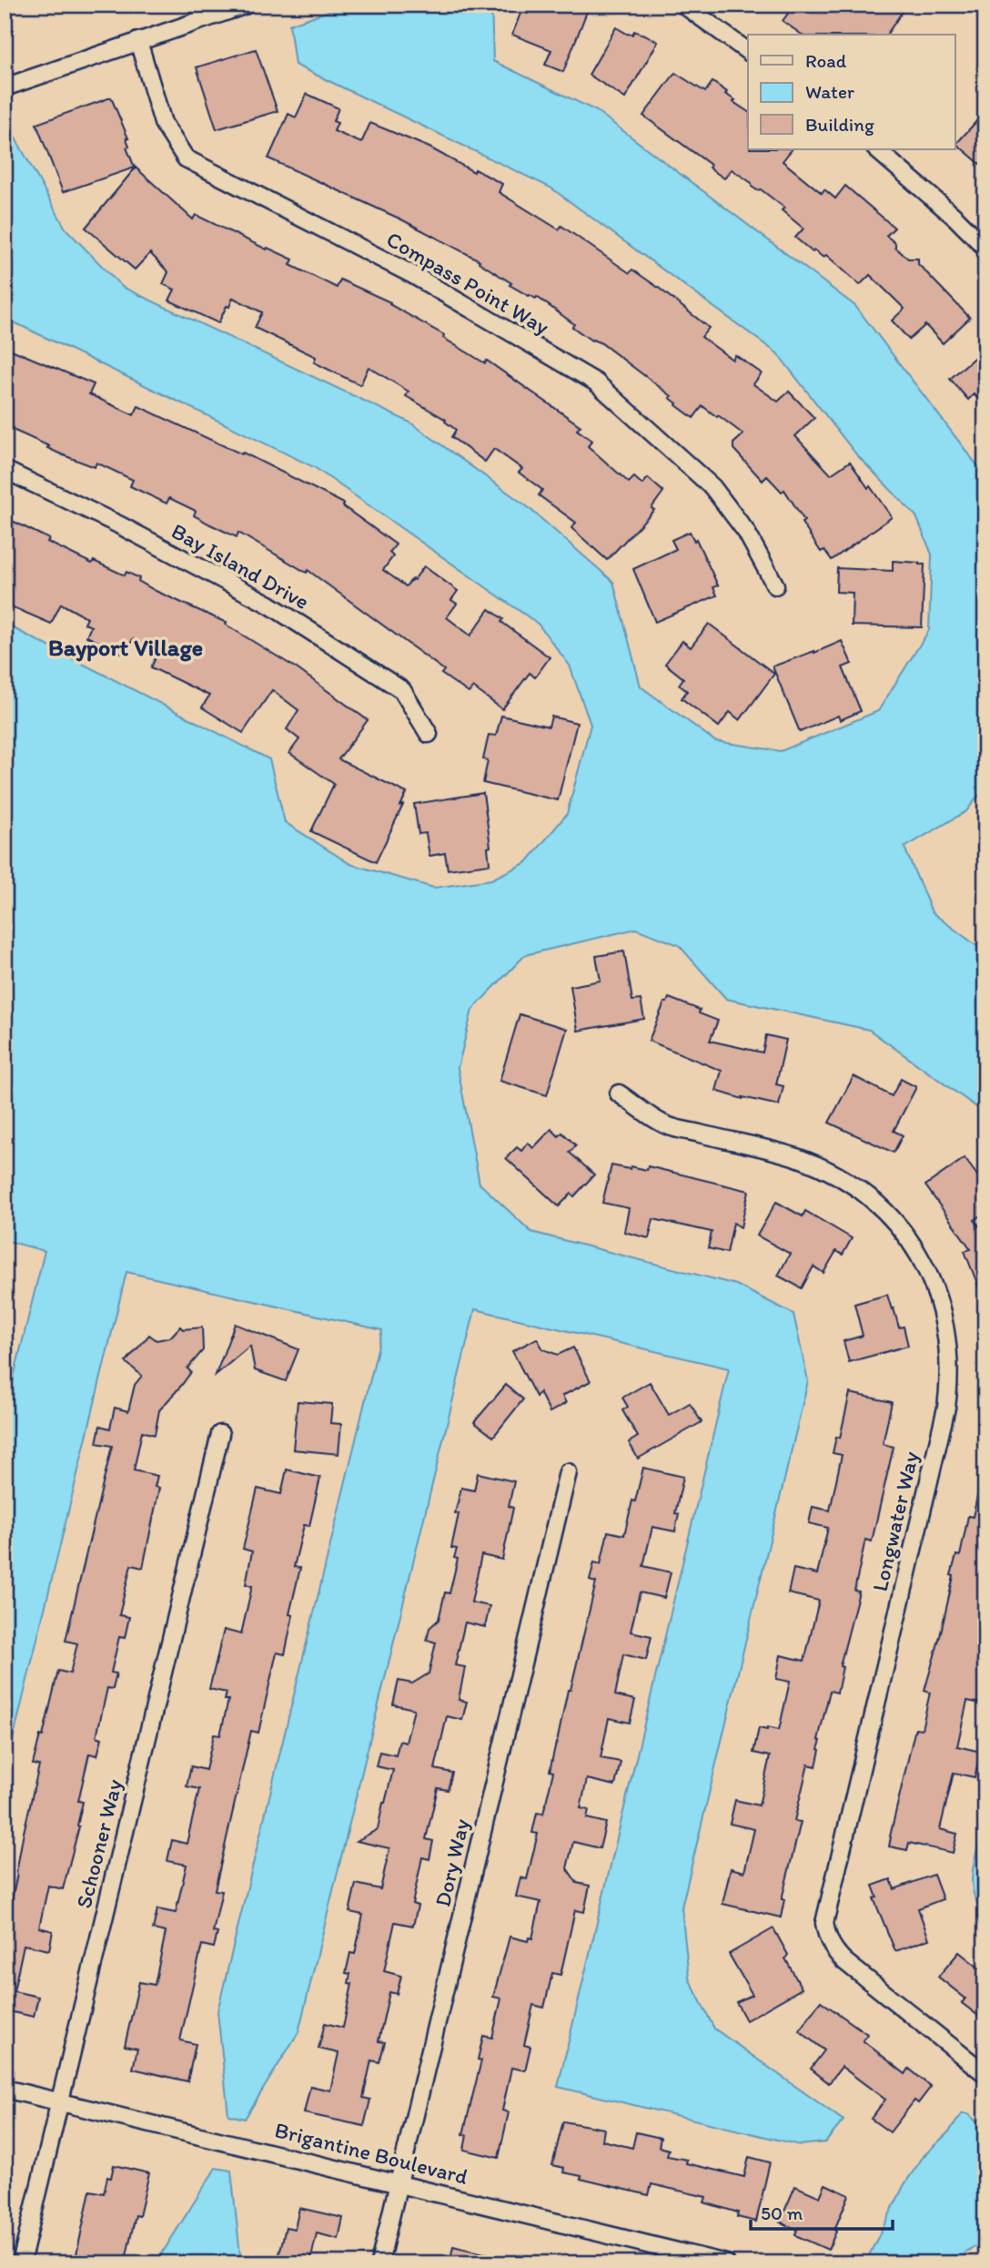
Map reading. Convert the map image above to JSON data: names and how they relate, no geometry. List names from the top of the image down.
{
  "streets": {
    "street": [
      "Compass Point Way",
      "Bay Island Drive",
      "Longwater Way",
      "Schooner Way",
      "Dory Way",
      "Brigantine Boulevard"
    ]
  },
  "crossings": [
    ["Schooner Way", "Brigantine Boulevard"],
    ["Dory Way", "Brigantine Boulevard"]
  ],
  "districts": ["Bayport Village"],
  "legend": ["Road", "Water", "Building"],
  "scale_bar": "50 m"
}
